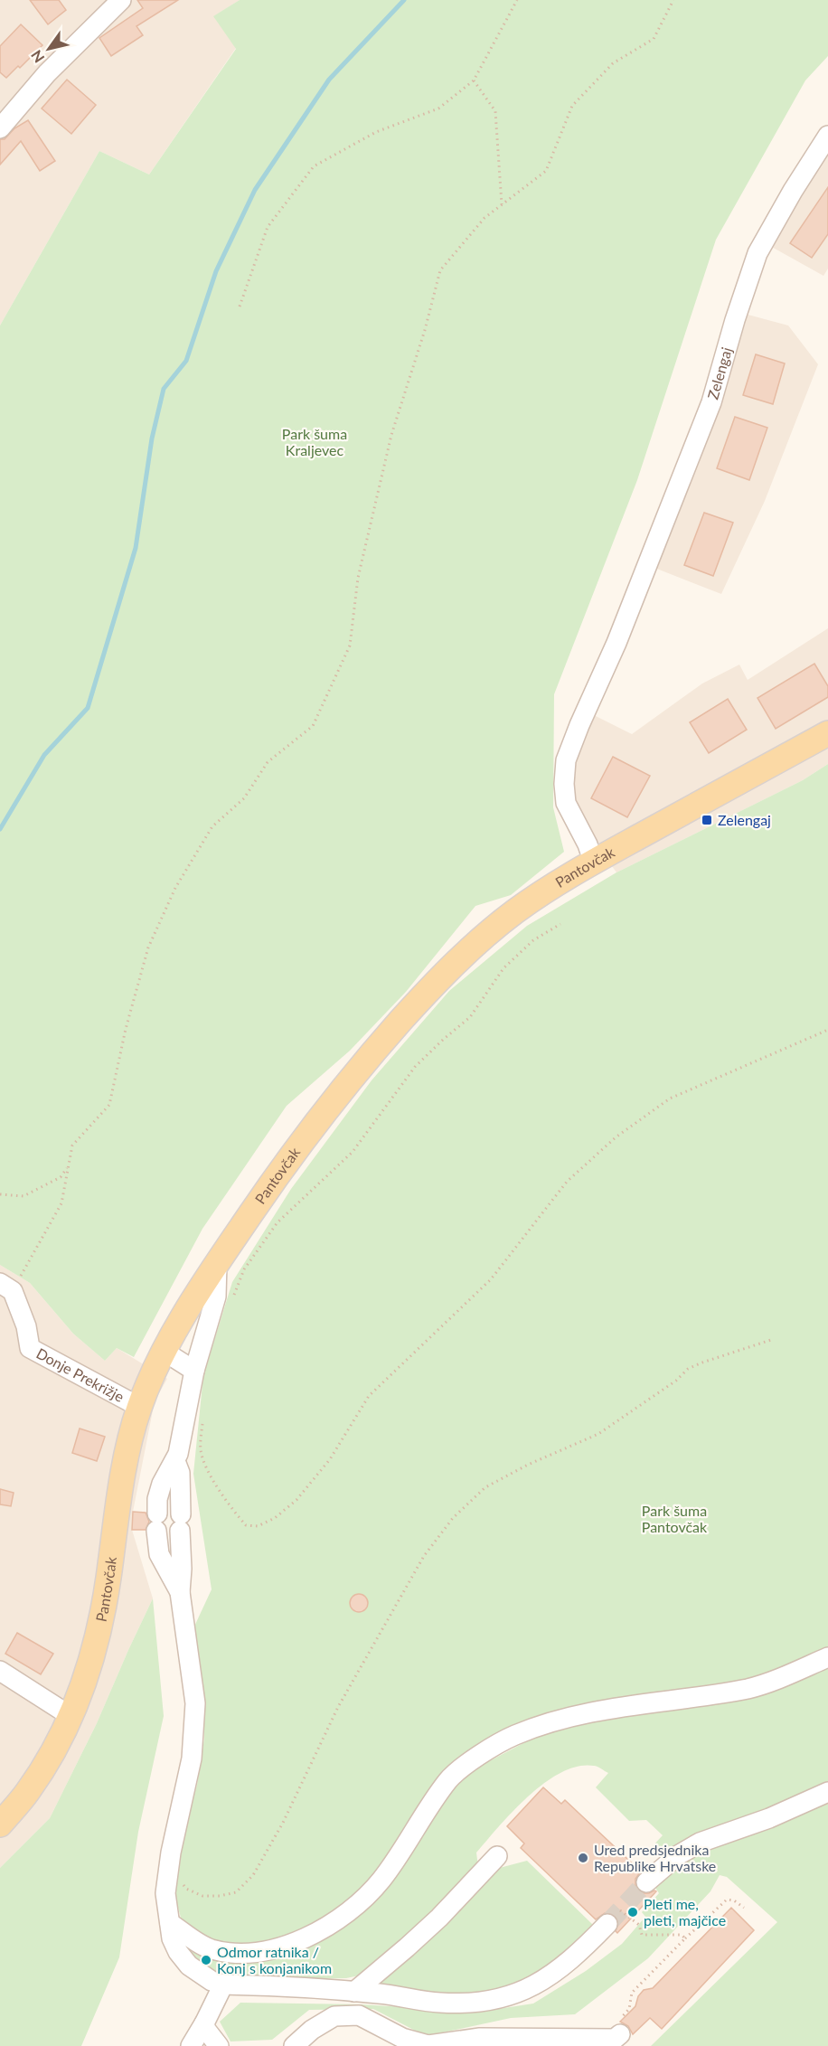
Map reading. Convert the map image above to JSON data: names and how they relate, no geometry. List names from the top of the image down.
{
  "streets": {
    "main road": ["Pantovčak"],
    "street": ["Zelengaj", "Donje Prekrižje"]
  },
  "crossings": [
    ["Zelengaj", "Pantovčak"],
    ["Pantovčak", "Donje Prekrižje"]
  ],
  "parks": ["Park šuma Kraljevec", "Park šuma Pantovčak"],
  "places": {
    "transit": ["Zelengaj"],
    "other": ["Ured predsjednika Republike Hrvatske", "Pleti me, pleti, majčice", "Odmor ratnika / Konj s konjanikom"]
  },
  "north": "bottom left"
}
